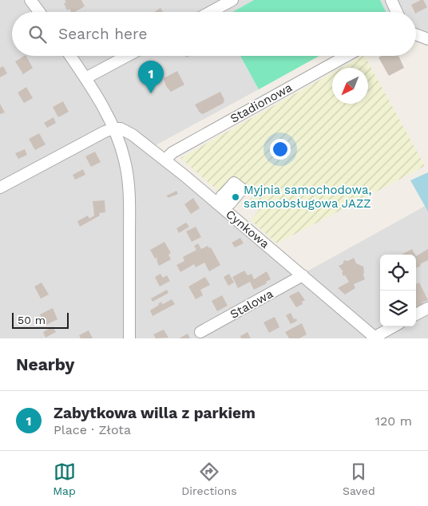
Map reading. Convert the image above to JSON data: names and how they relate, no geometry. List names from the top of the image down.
{
  "streets": {
    "street": ["Stadionowa", "Cynkowa", "Stalowa"]
  },
  "crossings": [
    ["Stadionowa", "Cynkowa"],
    ["Cynkowa", "Stalowa"]
  ],
  "places": ["Myjnia samochodowa, samoobsługowa JAZZ"],
  "scale_bar": "50 m",
  "north": "bottom left",
  "page": {
    "search": "Search here",
    "pins": "1",
    "scale": "50 m",
    "heading": "Nearby",
    "list": [
      {
        "mark": "1",
        "name": "Zabytkowa willa z parkiem",
        "note": "Place · Złota",
        "value": "120 m"
      }
    ],
    "nav": ["Map", "Directions", "Saved"]
  }
}
